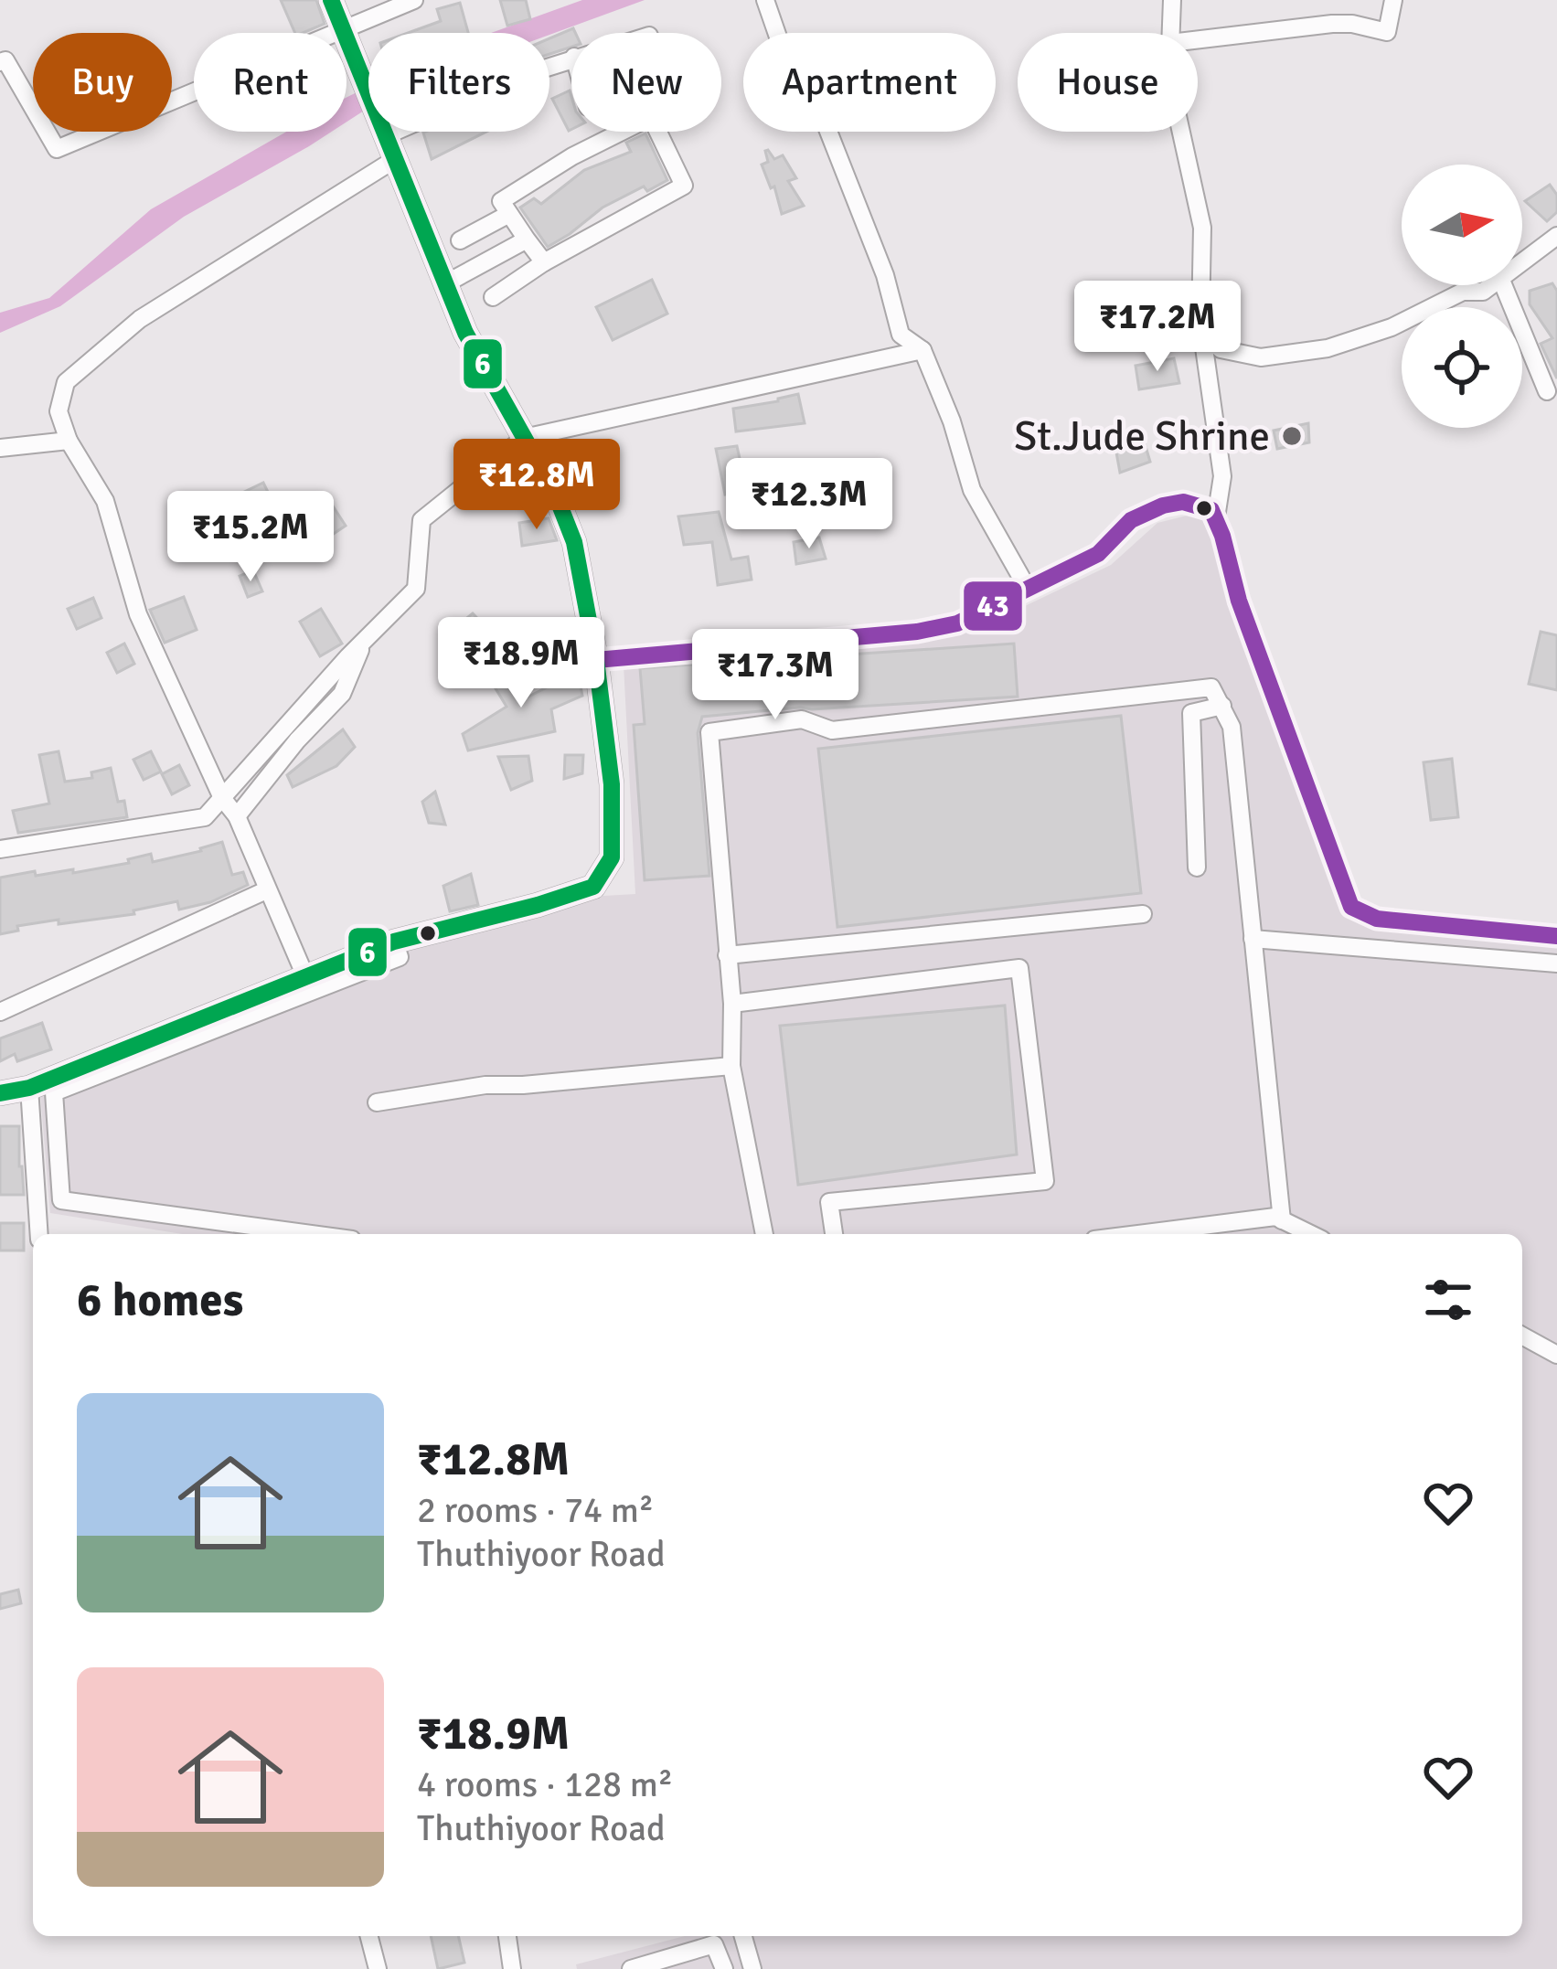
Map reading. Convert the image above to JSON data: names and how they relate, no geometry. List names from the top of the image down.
{
  "places": ["St.Jude Shrine"],
  "lines": ["transit line 6", "transit line 43"],
  "north": "right",
  "page": {
    "chip": [
      "Buy",
      "Rent",
      "Filters",
      "New",
      "Apartment",
      "House"
    ],
    "price": [
      "₹17.2M",
      "₹12.8M",
      "₹12.3M",
      "₹15.2M",
      "₹18.9M",
      "₹17.3M"
    ],
    "heading": "6 homes",
    "list": [
      {
        "name": "₹12.8M",
        "note": "2 rooms · 74 m² · Thuthiyoor Road"
      },
      {
        "name": "₹18.9M",
        "note": "4 rooms · 128 m² · Thuthiyoor Road"
      }
    ]
  }
}
